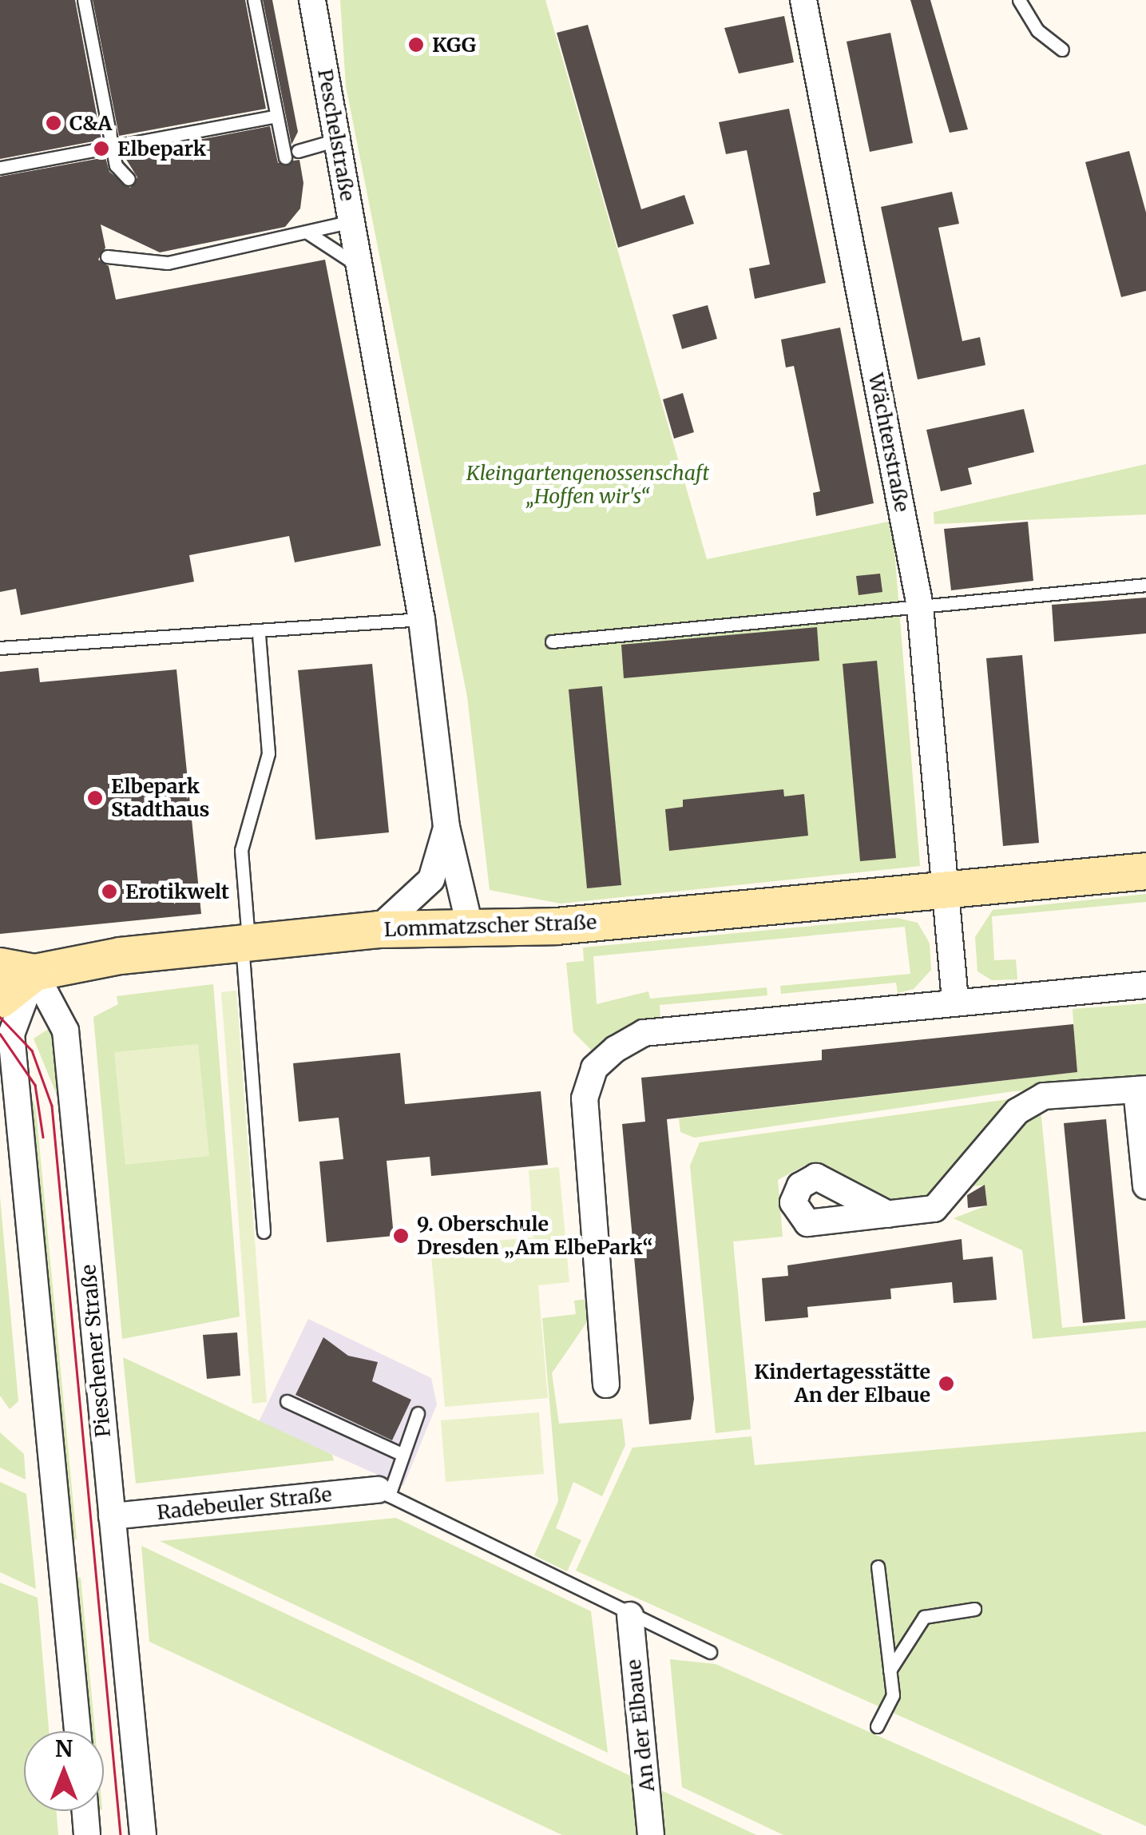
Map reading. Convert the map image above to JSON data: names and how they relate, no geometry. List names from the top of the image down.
{
  "streets": {
    "main road": ["Lommatzscher Straße"],
    "street": [
      "Peschelstraße",
      "Wächterstraße",
      "Pieschener Straße",
      "Radebeuler Straße",
      "An der Elbaue"
    ]
  },
  "crossings": [
    ["Peschelstraße", "Lommatzscher Straße"],
    ["Wächterstraße", "Lommatzscher Straße"],
    ["Lommatzscher Straße", "Pieschener Straße"],
    ["Pieschener Straße", "Radebeuler Straße"]
  ],
  "parks": ["Kleingartengenossenschaft „Hoffen wir's“"],
  "places": [
    "KGG",
    "C&A",
    "Elbepark",
    "Elbepark Stadthaus",
    "Erotikwelt",
    "9. Oberschule Dresden „Am ElbePark“",
    "Kindertagesstätte An der Elbaue"
  ],
  "north": "top"
}
